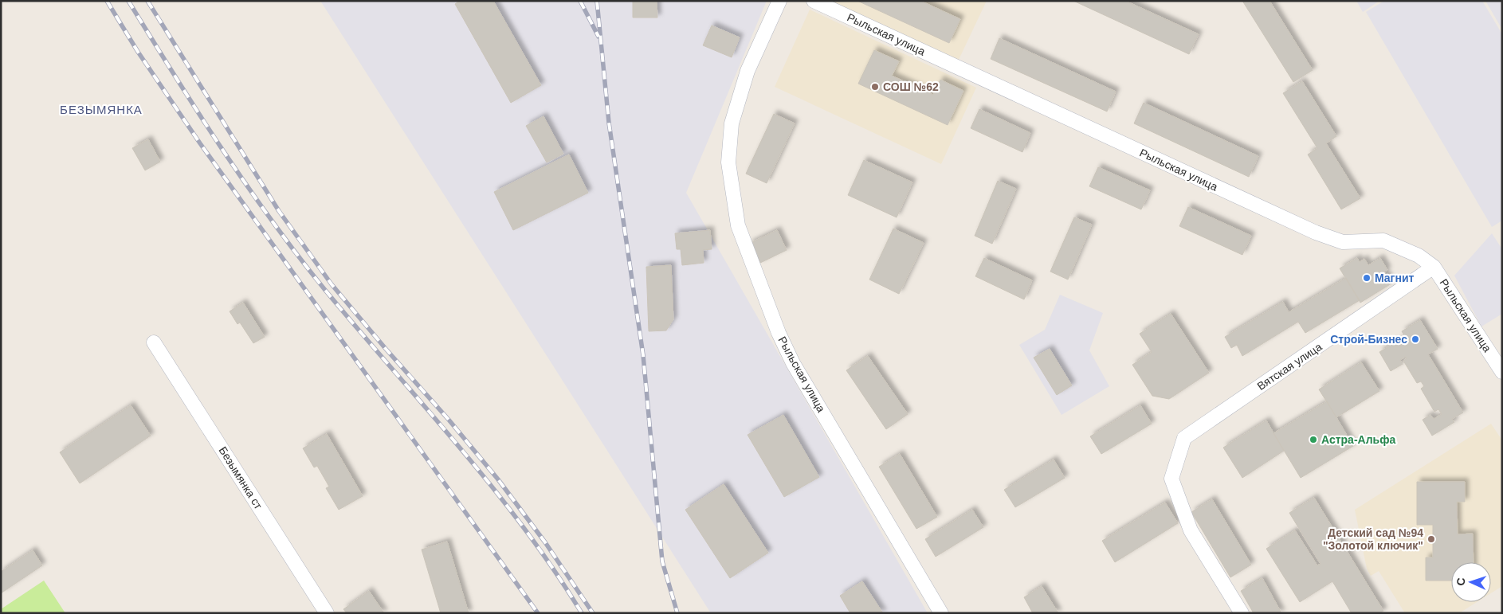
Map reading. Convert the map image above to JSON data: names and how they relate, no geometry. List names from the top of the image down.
{
  "streets": {
    "street": ["Рыльская улица", "Вятская улица", "Безымянка ст"]
  },
  "crossings": [
    ["Рыльская улица", "Вятская улица"]
  ],
  "districts": ["БЕЗЫМЯНКА"],
  "places": [
    "СОШ №62",
    "Магнит",
    "Строй-Бизнес",
    "Астра-Альфа",
    "Детский сад №94 \"Золотой ключик\""
  ],
  "north": "left"
}
